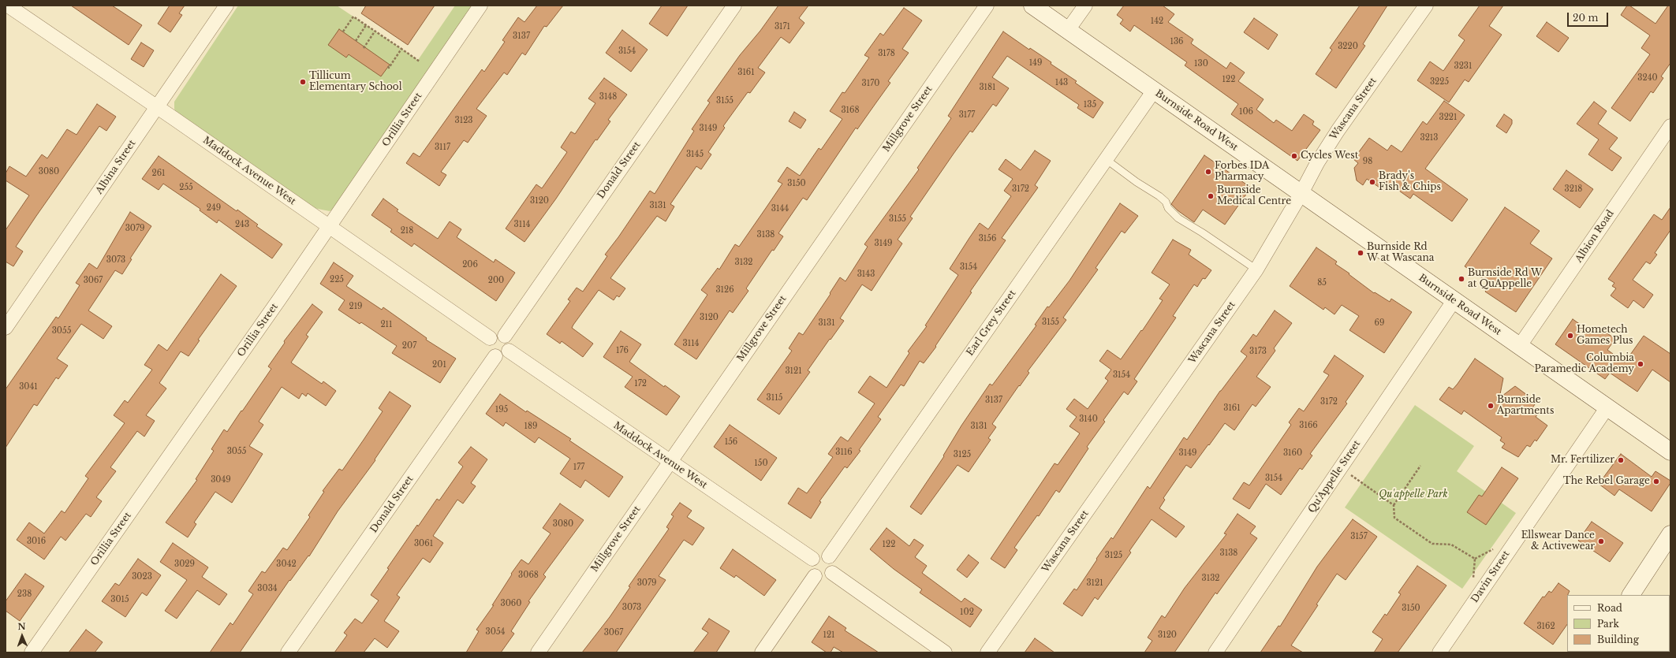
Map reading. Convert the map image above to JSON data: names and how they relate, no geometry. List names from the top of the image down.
{
  "streets": {
    "main road": ["Burnside Road West"],
    "street": [
      "Wascana Street",
      "Millgrove Street",
      "Orillia Street",
      "Albina Street",
      "Donald Street",
      "Maddock Avenue West",
      "Albion Road",
      "Earl Grey Street",
      "Qu'Appelle Street",
      "Davin Street"
    ]
  },
  "crossings": [
    ["Wascana Street", "Burnside Road West"],
    ["Millgrove Street", "Maddock Avenue West"],
    ["Orillia Street", "Maddock Avenue West"],
    ["Burnside Road West", "Albion Road"],
    ["Burnside Road West", "Earl Grey Street"],
    ["Burnside Road West", "Qu'Appelle Street"],
    ["Burnside Road West", "Davin Street"],
    ["Albina Street", "Maddock Avenue West"],
    ["Donald Street", "Maddock Avenue West"],
    ["Maddock Avenue West", "Earl Grey Street"]
  ],
  "parks": ["Qu'appelle Park"],
  "places": [
    "Tillicum Elementary School",
    "Cycles West",
    "Forbes IDA Pharmacy",
    "Brady's Fish & Chips",
    "Burnside Medical Centre",
    "Burnside Rd W at Wascana",
    "Burnside Rd W at QuAppelle",
    "Hometech Games Plus",
    "Columbia Paramedic Academy",
    "Burnside Apartments",
    "Mr. Fertilizer",
    "The Rebel Garage",
    "Ellswear Dance & Activewear"
  ],
  "house_numbers": [
    "142",
    "3171",
    "3137",
    "136",
    "3220",
    "3154",
    "3178",
    "149",
    "130",
    "3231",
    "3161",
    "3240",
    "122",
    "3225",
    "143",
    "3170",
    "3181",
    "3148",
    "3155",
    "135",
    "3168",
    "106",
    "3177",
    "3221",
    "3123",
    "3149",
    "3213",
    "3117",
    "3145",
    "98",
    "3080",
    "261",
    "3150",
    "255",
    "3172",
    "3218",
    "3120",
    "3131",
    "249",
    "3144",
    "3155",
    "243",
    "3114",
    "3079",
    "218",
    "3138",
    "3156",
    "3149",
    "3073",
    "3132",
    "206",
    "3154",
    "3143",
    "225",
    "3067",
    "200",
    "85",
    "3126",
    "219",
    "3120",
    "3155",
    "3131",
    "69",
    "211",
    "3055",
    "3114",
    "207",
    "176",
    "3173",
    "201",
    "3121",
    "3154",
    "172",
    "3041",
    "3115",
    "3137",
    "3172",
    "3161",
    "195",
    "3140",
    "3166",
    "189",
    "3131",
    "156",
    "3055",
    "3116",
    "3149",
    "3160",
    "3125",
    "150",
    "177",
    "3154",
    "3049",
    "3080",
    "3157",
    "3016",
    "3061",
    "122",
    "3138",
    "3125",
    "3029",
    "3042",
    "3068",
    "3023",
    "3132",
    "3079",
    "3121",
    "3034",
    "238",
    "3015",
    "3060",
    "3073",
    "3150",
    "102",
    "3162",
    "3054",
    "3067",
    "121",
    "3120"
  ],
  "legend": ["Road", "Park", "Building"],
  "scale_bar": "20 m",
  "north": "top"
}
